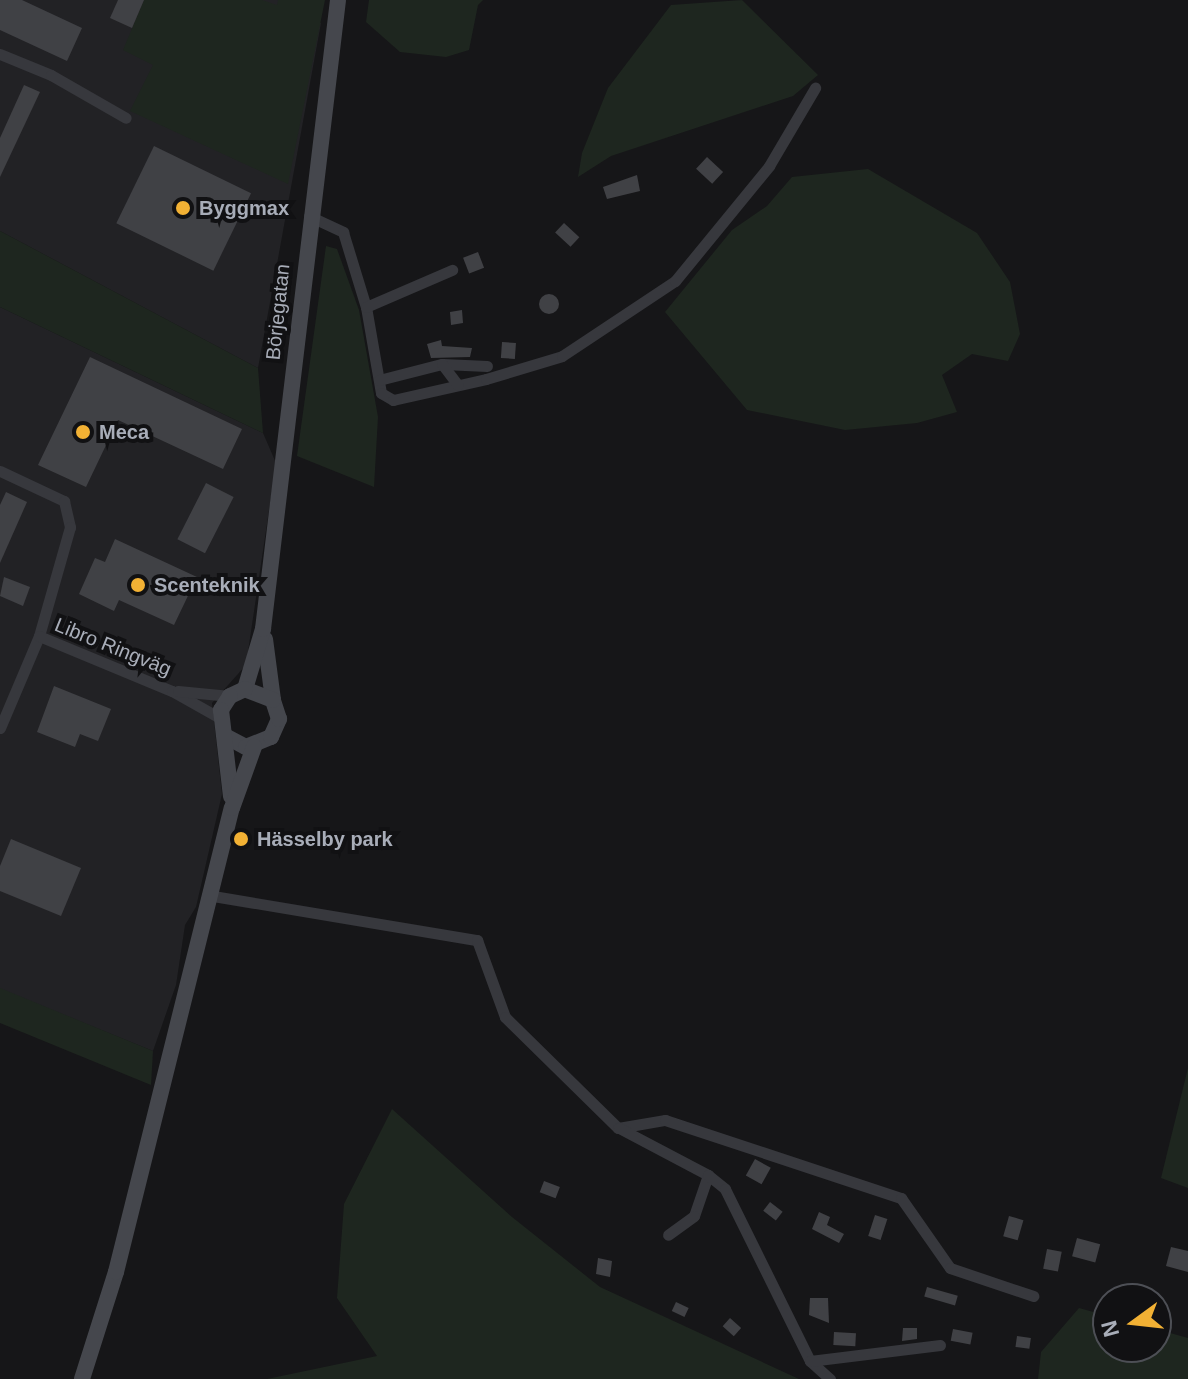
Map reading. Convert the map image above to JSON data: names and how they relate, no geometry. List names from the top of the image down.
{
  "streets": {
    "main road": ["Börjegatan"],
    "street": ["Libro Ringväg"]
  },
  "places": [
    "Byggmax",
    "Meca",
    "Scenteknik",
    "Hässelby park"
  ],
  "north": "left"
}
